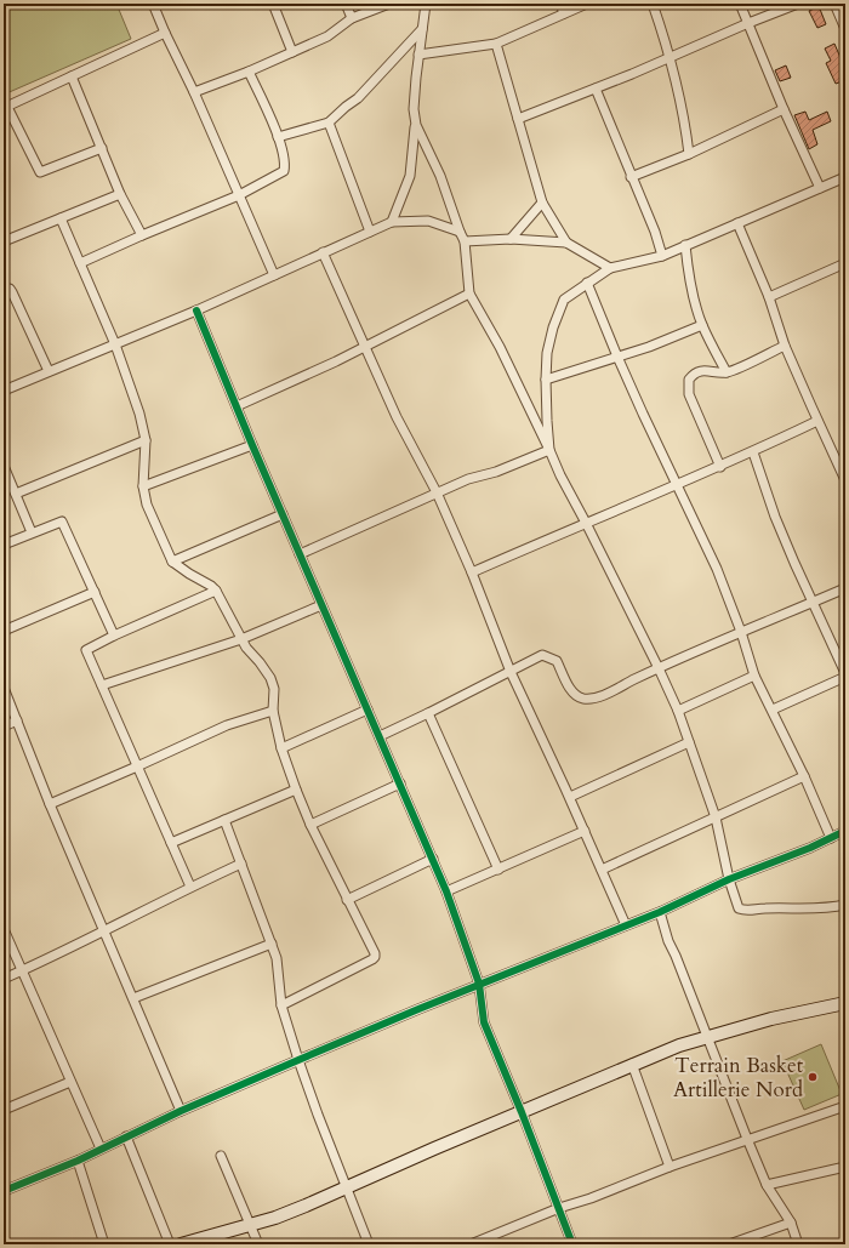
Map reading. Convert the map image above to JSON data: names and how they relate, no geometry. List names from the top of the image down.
{
  "places": ["Terrain Basket Artillerie Nord"]
}
